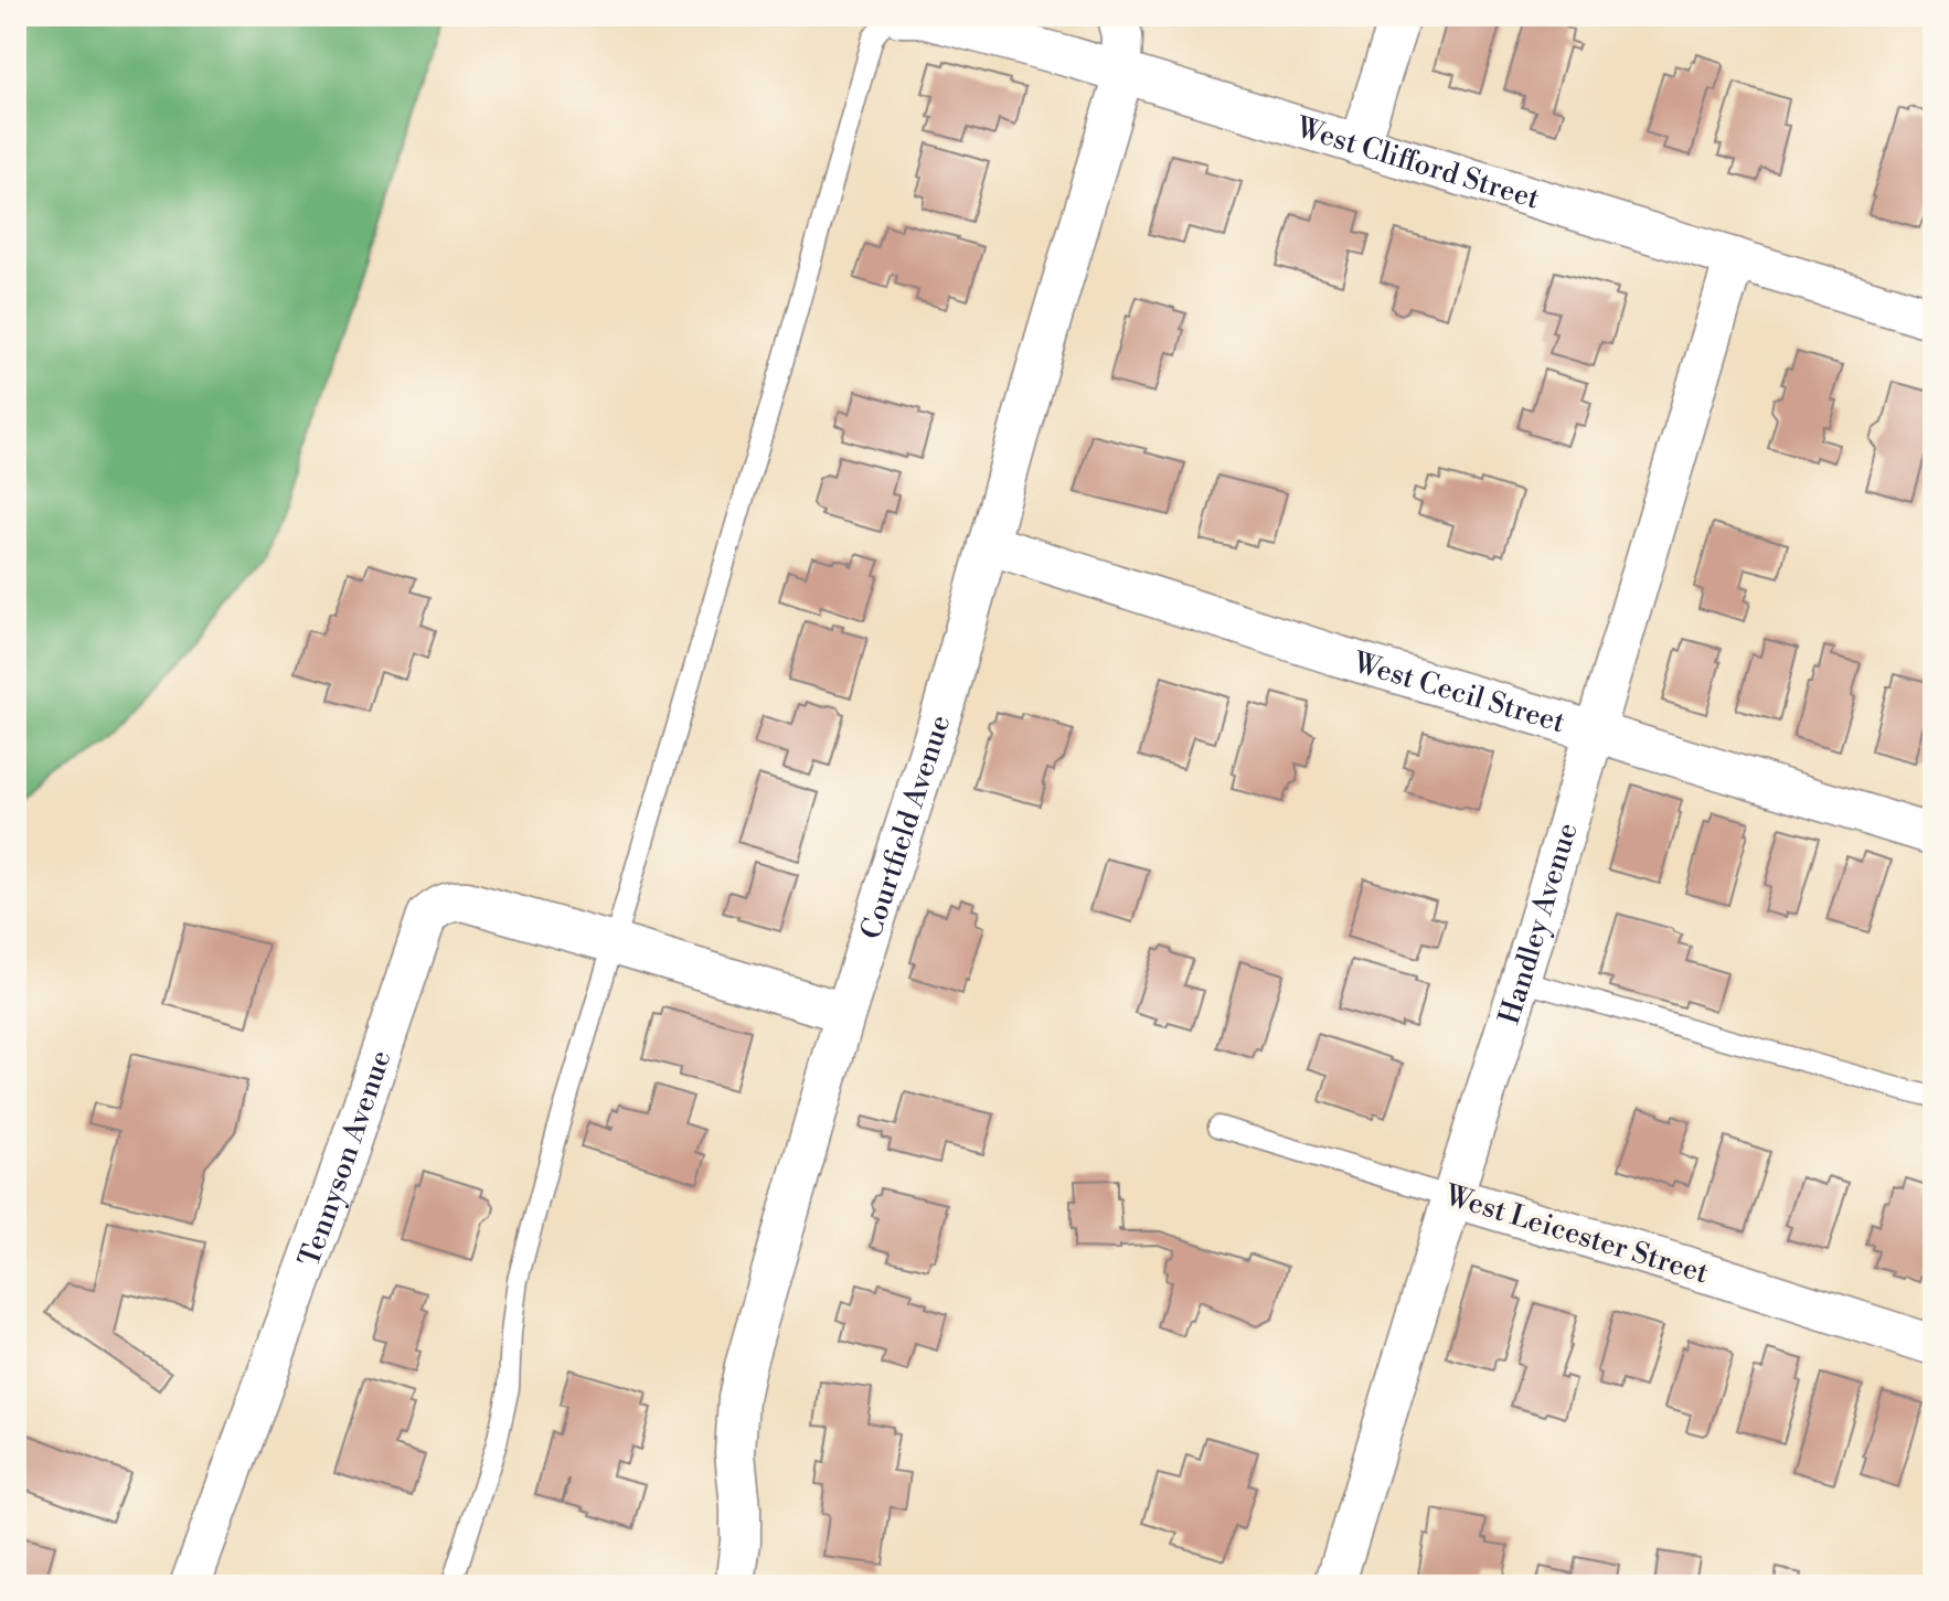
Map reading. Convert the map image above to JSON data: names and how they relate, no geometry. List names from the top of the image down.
{
  "streets": {
    "street": [
      "West Clifford Street",
      "West Cecil Street",
      "Courtfield Avenue",
      "Handley Avenue",
      "Tennyson Avenue",
      "West Leicester Street"
    ]
  },
  "crossings": [
    ["West Clifford Street", "Courtfield Avenue"],
    ["West Clifford Street", "Handley Avenue"],
    ["West Cecil Street", "Courtfield Avenue"],
    ["West Cecil Street", "Handley Avenue"],
    ["Handley Avenue", "West Leicester Street"]
  ]
}
